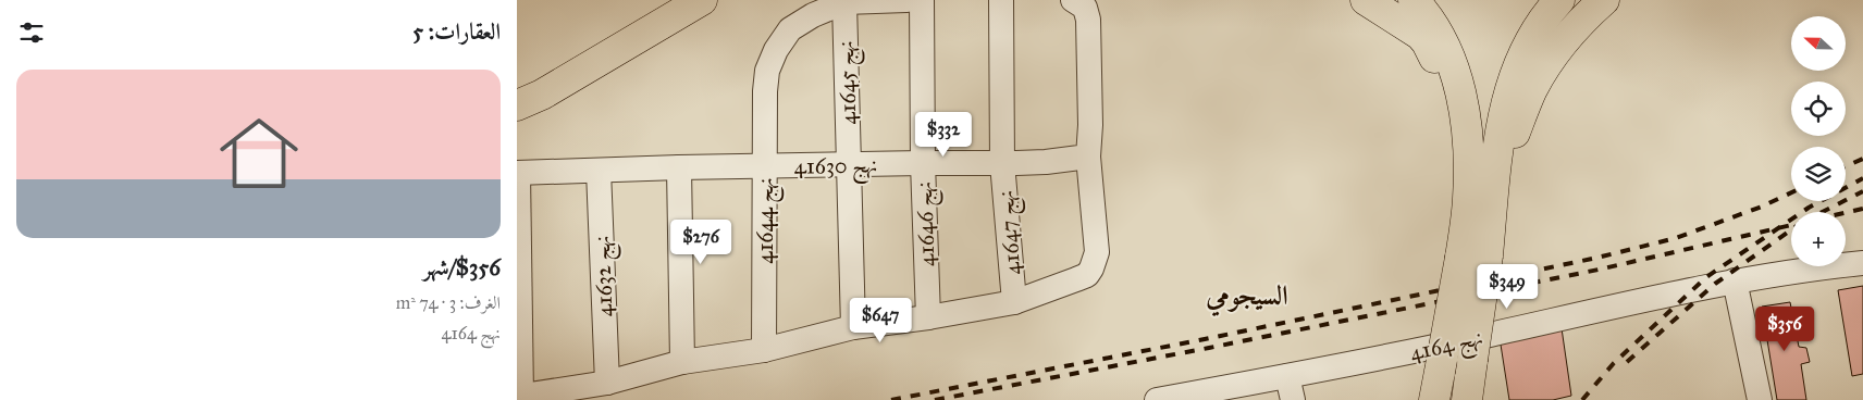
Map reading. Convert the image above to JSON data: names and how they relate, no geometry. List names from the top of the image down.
{
  "streets": {
    "street": [
      "نهج 41645",
      "نهج 41630",
      "نهج 41644",
      "نهج 41646",
      "نهج 41647",
      "نهج 41632",
      "نهج 4164"
    ]
  },
  "crossings": [
    ["نهج 41645", "نهج 41630"],
    ["نهج 41645", "نهج 41644"],
    ["نهج 41630", "نهج 41644"],
    ["نهج 41630", "نهج 41646"],
    ["نهج 41630", "نهج 41647"],
    ["نهج 41630", "نهج 41632"]
  ],
  "districts": ["السيجومي"],
  "north": "left",
  "page": {
    "heading": "العقارات: 5",
    "map_buttons": "+",
    "list": [
      {
        "name": "$356/شهر",
        "note": "الغرف: 3 · 74 m² · نهج 4164"
      }
    ],
    "price": [
      "$332",
      "$276",
      "$349",
      "$647",
      "$356"
    ]
  }
}
